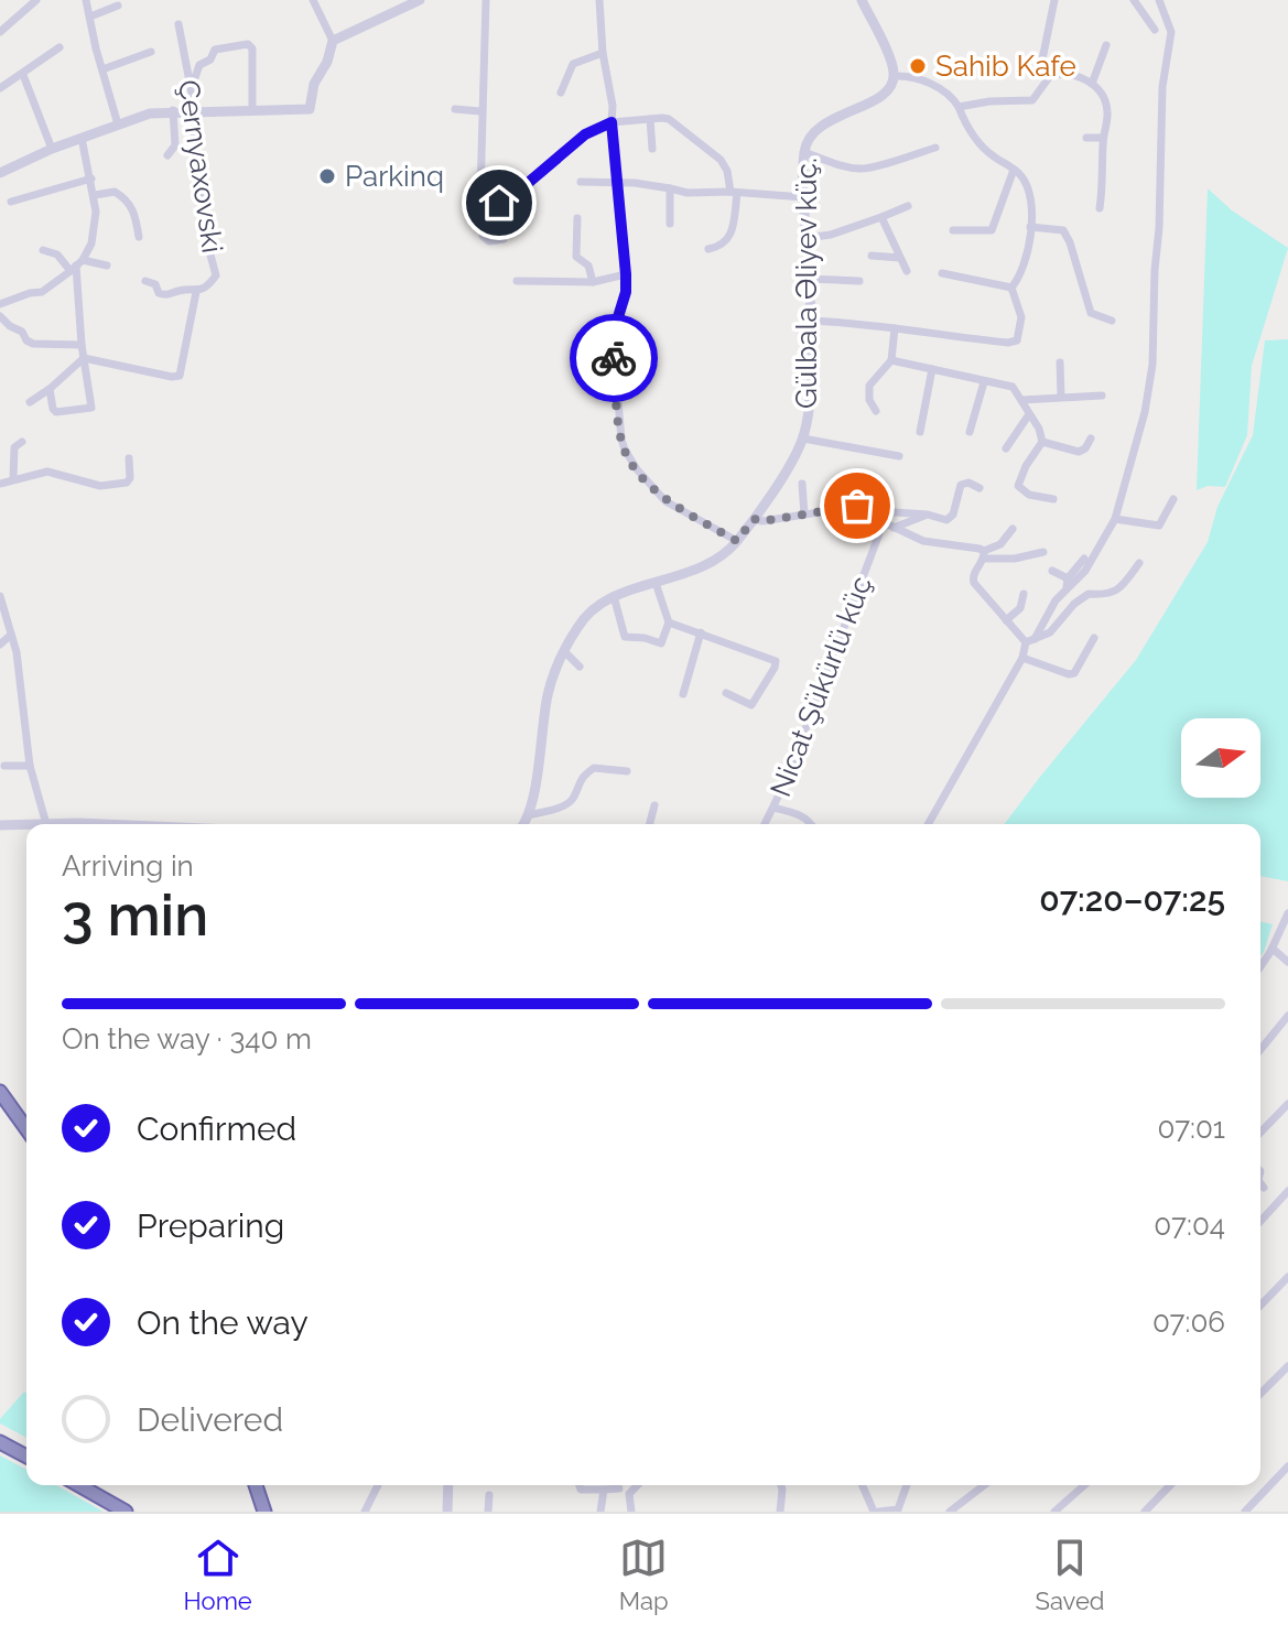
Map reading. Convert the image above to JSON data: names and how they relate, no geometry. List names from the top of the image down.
{
  "streets": {
    "street": ["Çernyaxovski", "Gülbala Əliyev küç.", "Nicat Şükürlü küç"]
  },
  "places": ["Sahib Kafe", "Parkinq"],
  "north": "right",
  "page": {
    "heading": ["3 min", "Arriving in", "07:20–07:25"],
    "bar": "On the way · 340 m",
    "list": [
      ["Confirmed", "07:01"],
      ["Preparing", "07:04"],
      ["On the way", "07:06"],
      "Delivered"
    ],
    "tabs": ["Home", "Map", "Saved"]
  }
}
